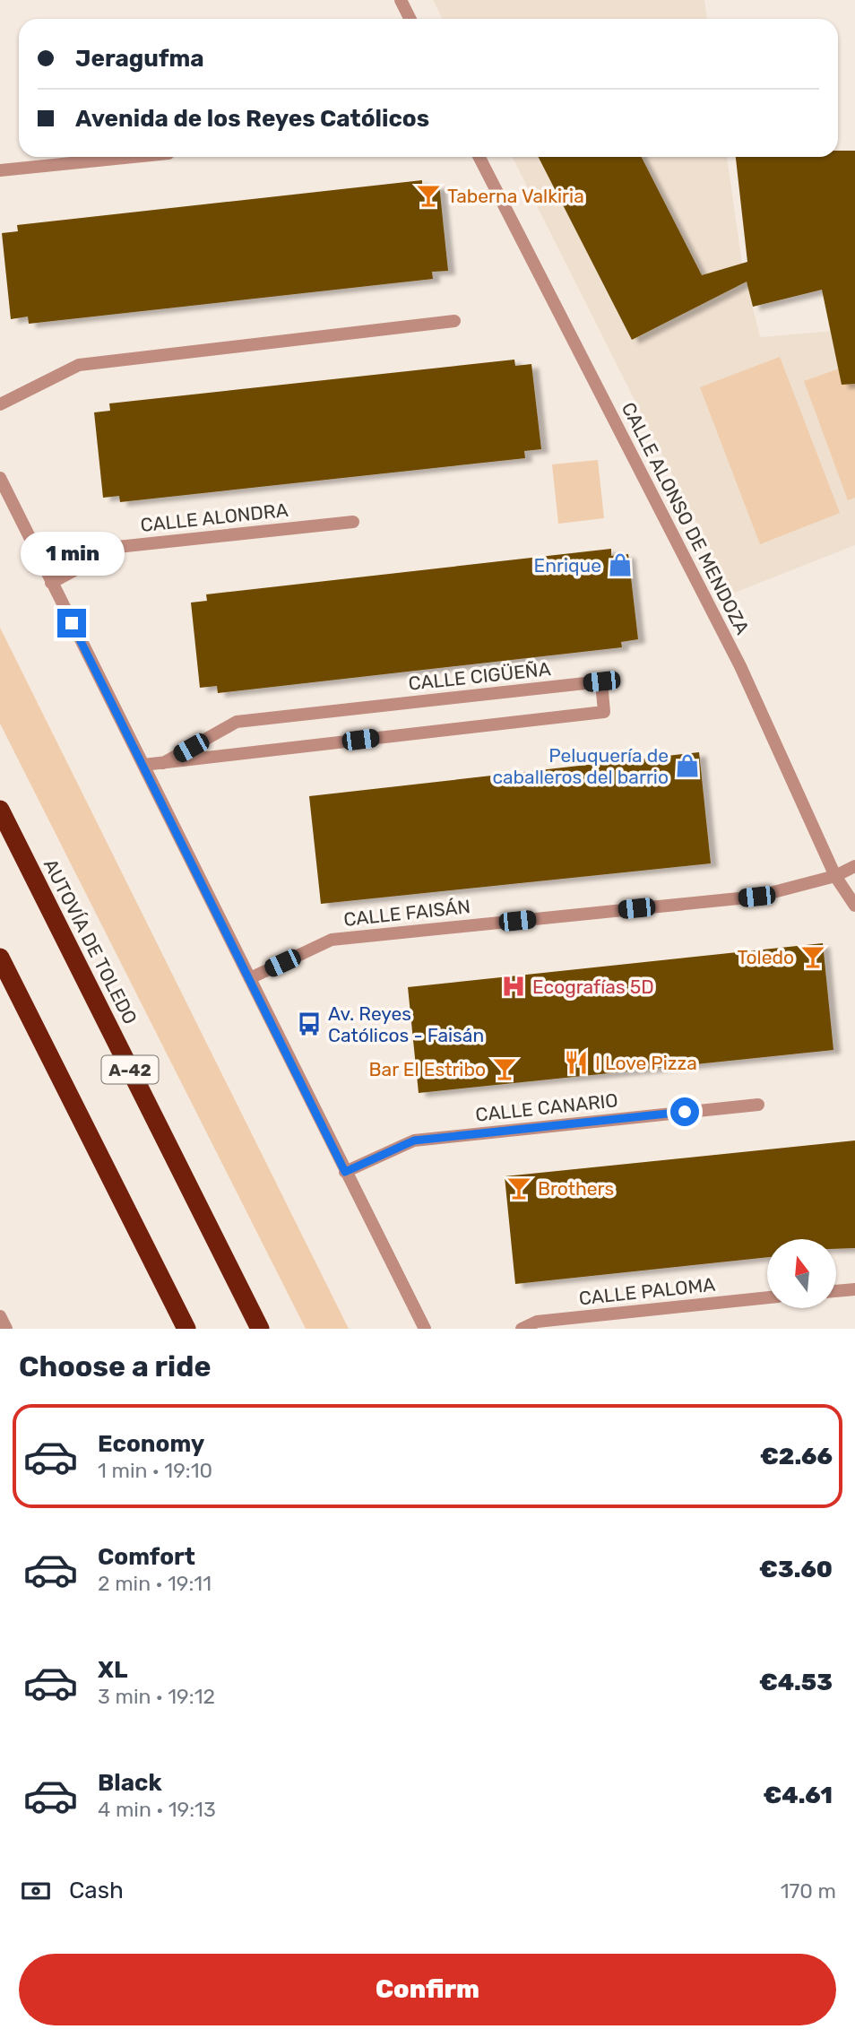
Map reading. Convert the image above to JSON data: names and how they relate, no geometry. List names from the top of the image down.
{
  "streets": {
    "highway": ["AUTOVÍA DE TOLEDO", "A-42"],
    "street": [
      "CALLE ALONDRA",
      "CALLE ALONSO DE MENDOZA",
      "CALLE CIGÜEÑA",
      "CALLE FAISÁN",
      "CALLE CANARIO",
      "CALLE PALOMA"
    ]
  },
  "crossings": [
    ["CALLE ALONSO DE MENDOZA", "CALLE FAISÁN"]
  ],
  "places": {
    "bar": [
      "Taberna Valkiria",
      "Toledo",
      "Bar El Estribo",
      "Brothers"
    ],
    "shop": ["Enrique", "Peluquería de caballeros del barrio"],
    "hospital": ["Ecografías 5D"],
    "bus stop": ["Av. Reyes Católicos - Faisán"],
    "restaurant": ["I Love Pizza"]
  },
  "north": "top",
  "page": {
    "banner": ["Jeragufma", "Avenida de los Reyes Católicos"],
    "bubble": "1 min",
    "heading": "Choose a ride",
    "list": [
      {
        "name": "Economy",
        "note": "1 min · 19:10",
        "value": "€2.66"
      },
      {
        "name": "Comfort",
        "note": "2 min · 19:11",
        "value": "€3.60"
      },
      {
        "name": "XL",
        "note": "3 min · 19:12",
        "value": "€4.53"
      },
      {
        "name": "Black",
        "note": "4 min · 19:13",
        "value": "€4.61"
      }
    ],
    "pay": ["Cash", "170 m"],
    "buttons": "Confirm"
  }
}
